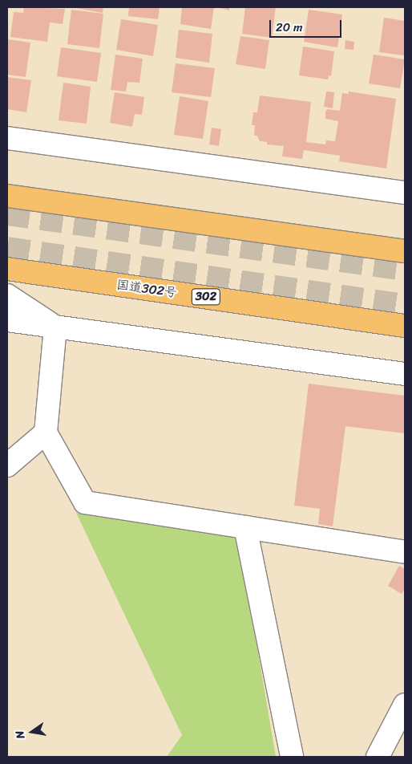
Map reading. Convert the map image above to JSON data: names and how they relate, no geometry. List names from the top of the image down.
{
  "streets": {
    "highway": ["国道302号", "302"]
  },
  "scale_bar": "20 m",
  "north": "left"
}
